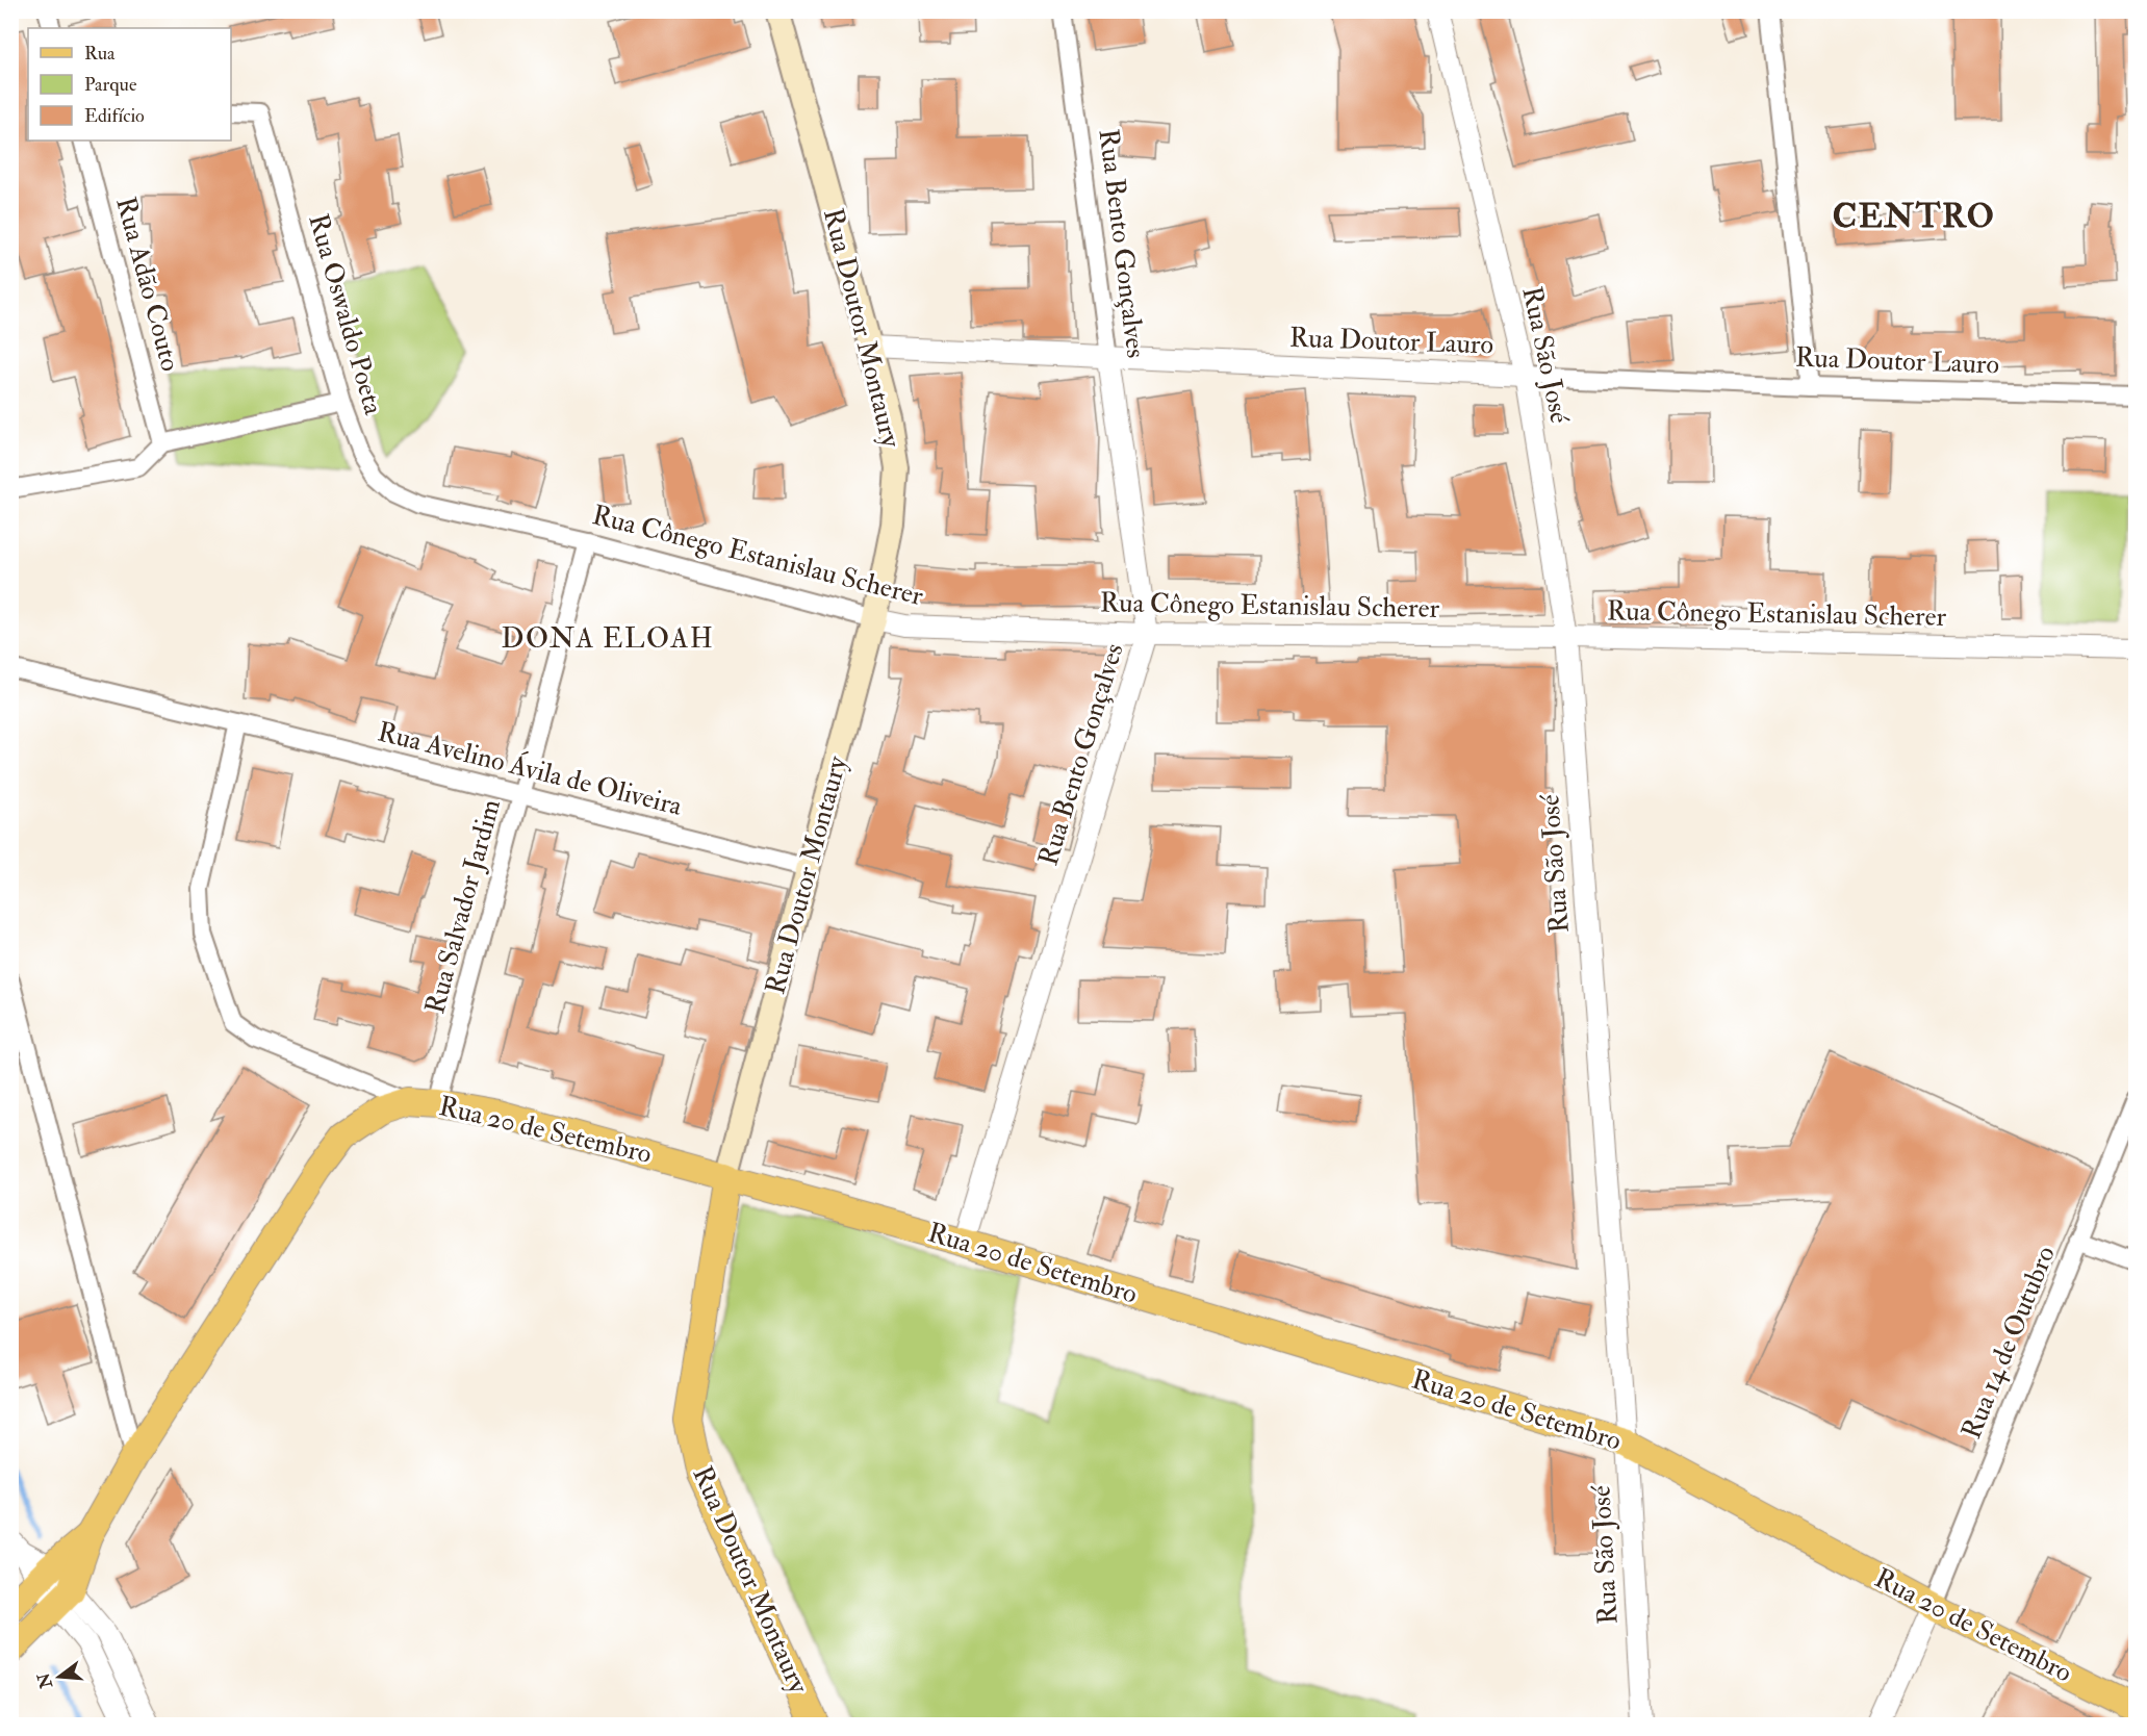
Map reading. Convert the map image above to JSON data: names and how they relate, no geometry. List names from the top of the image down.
{
  "streets": {
    "main road": ["Rua Doutor Montaury", "Rua 20 de Setembro"],
    "street": [
      "Rua Bento Gonçalves",
      "Rua Adão Couto",
      "Rua Oswaldo Poeta",
      "Rua Doutor Lauro",
      "Rua São José",
      "Rua Cônego Estanislau Scherer",
      "Rua Avelino Ávila de Oliveira",
      "Rua Salvador Jardim",
      "Rua 14 de Outubro"
    ]
  },
  "crossings": [
    ["Rua Bento Gonçalves", "Rua Doutor Lauro"],
    ["Rua Bento Gonçalves", "Rua Cônego Estanislau Scherer"],
    ["Rua Bento Gonçalves", "Rua 20 de Setembro"],
    ["Rua Oswaldo Poeta", "Rua Cônego Estanislau Scherer"],
    ["Rua Doutor Montaury", "Rua Doutor Lauro"],
    ["Rua Doutor Montaury", "Rua Cônego Estanislau Scherer"],
    ["Rua Doutor Montaury", "Rua Avelino Ávila de Oliveira"],
    ["Rua Doutor Montaury", "Rua 20 de Setembro"],
    ["Rua Doutor Lauro", "Rua São José"],
    ["Rua São José", "Rua Cônego Estanislau Scherer"],
    ["Rua São José", "Rua 20 de Setembro"],
    ["Rua Cônego Estanislau Scherer", "Rua Salvador Jardim"],
    ["Rua Avelino Ávila de Oliveira", "Rua Salvador Jardim"],
    ["Rua Salvador Jardim", "Rua 20 de Setembro"],
    ["Rua 20 de Setembro", "Rua 14 de Outubro"]
  ],
  "districts": ["CENTRO", "DONA ELOAH"],
  "legend": ["Rua", "Parque", "Edifício"],
  "north": "left"
}
